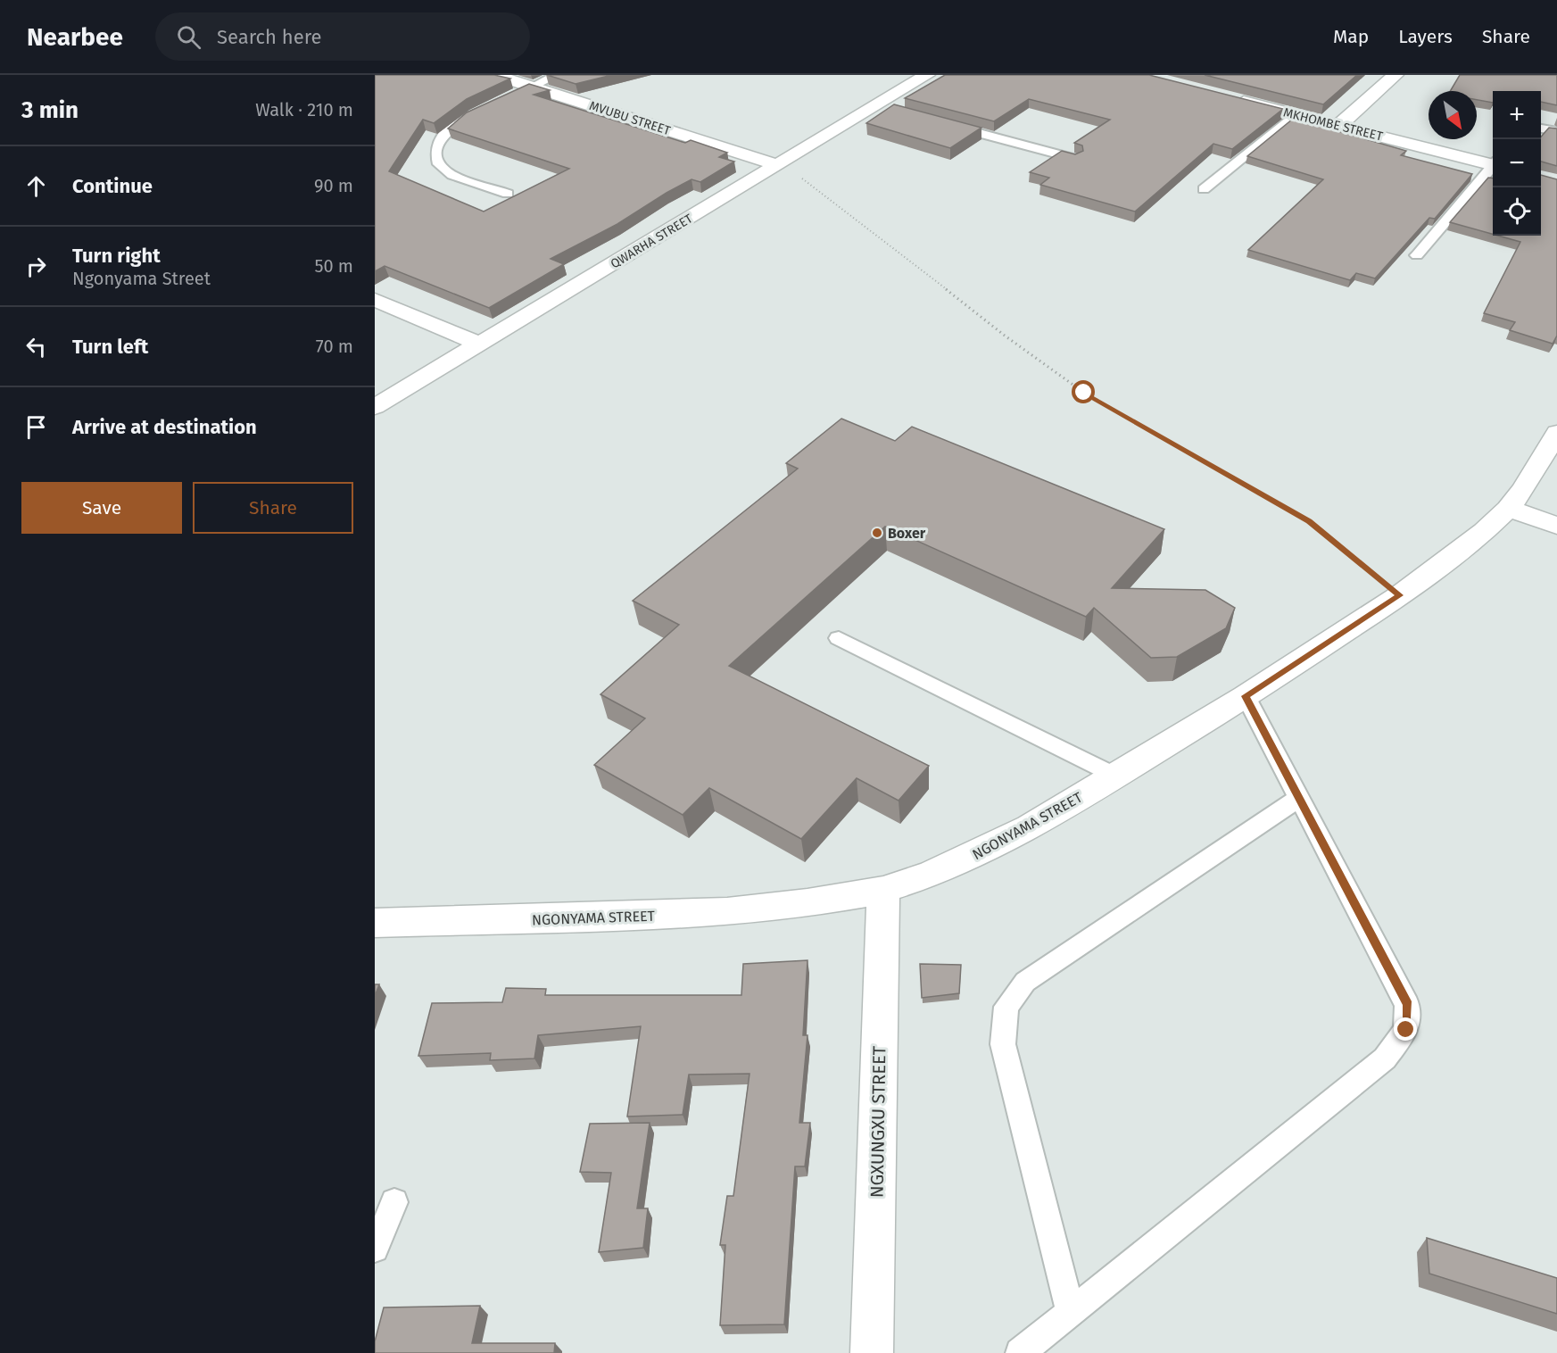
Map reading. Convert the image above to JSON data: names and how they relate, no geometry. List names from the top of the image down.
{
  "streets": {
    "street": [
      "MVUBU STREET",
      "MKHOMBE STREET",
      "QWARHA STREET",
      "NGONYAMA STREET",
      "NGXUNGXU STREET"
    ]
  },
  "crossings": [
    ["MVUBU STREET", "QWARHA STREET"],
    ["NGONYAMA STREET", "NGXUNGXU STREET"]
  ],
  "places": ["Boxer"],
  "north": "bottom right",
  "page": {
    "header": "Nearbee",
    "search": "Search here",
    "nav": ["Map", "Layers", "Share"],
    "heading": ["3 min", "Walk · 210 m"],
    "map_buttons": ["+", "−"],
    "list": [
      ["Continue", "90 m"],
      ["Turn right", "Ngonyama Street", "50 m"],
      ["Turn left", "70 m"],
      "Arrive at destination"
    ],
    "buttons": ["Save", "Share"]
  }
}
